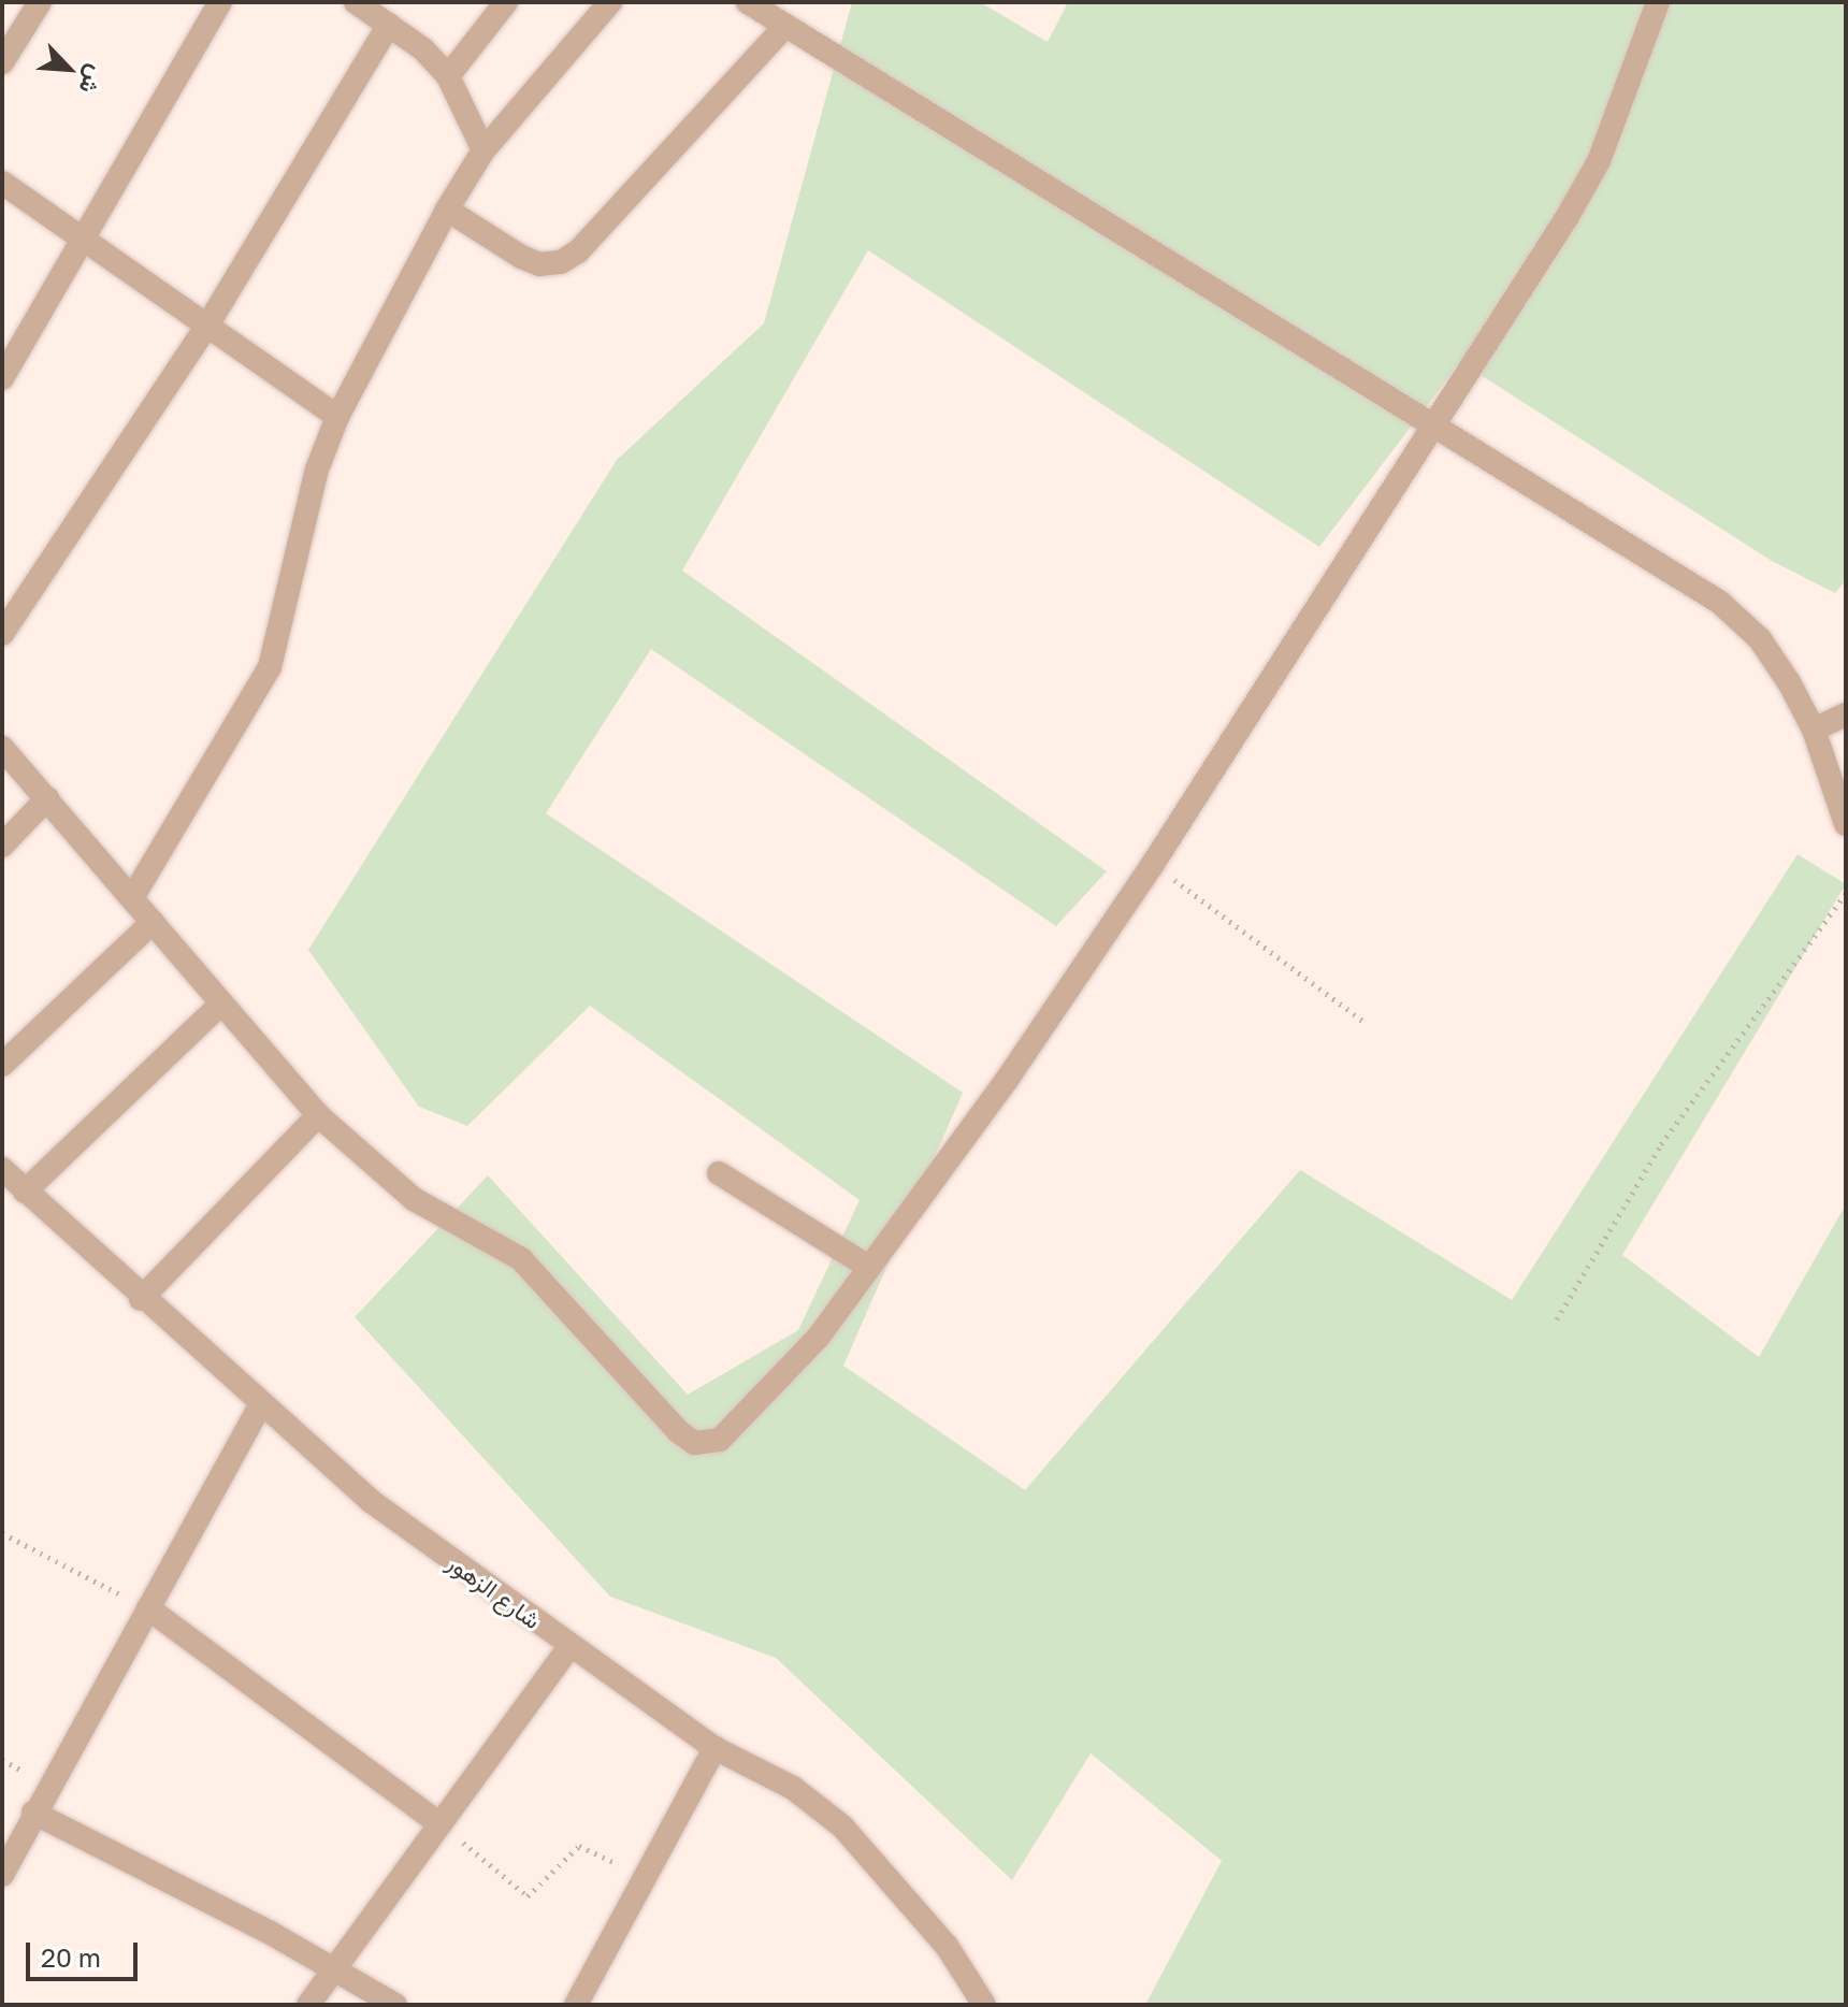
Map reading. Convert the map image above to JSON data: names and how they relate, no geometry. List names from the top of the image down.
{
  "streets": {
    "street": ["شارع الزهور"]
  },
  "scale_bar": "20 m",
  "north": "bottom right"
}
